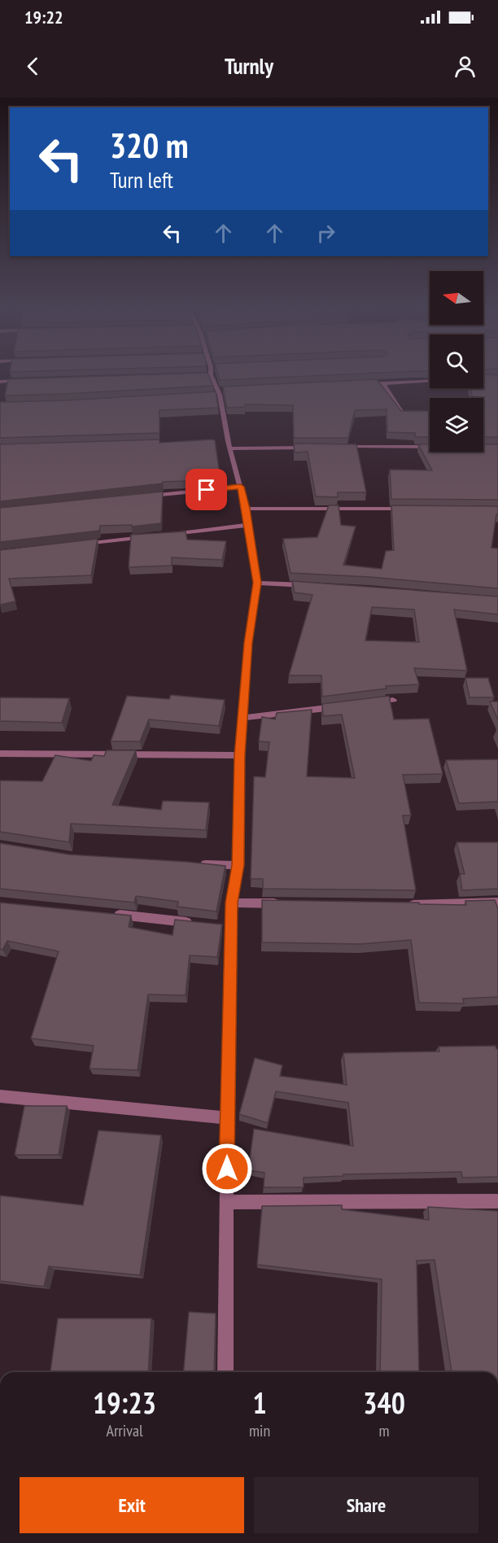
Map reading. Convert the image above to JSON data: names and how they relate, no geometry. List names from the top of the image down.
{
  "north": "left",
  "page": {
    "status": "19:22",
    "header": "Turnly",
    "turn": ["320 m", "Turn left"],
    "eta": [
      "19:23",
      "Arrival",
      "1",
      "min",
      "340",
      "m"
    ],
    "buttons": ["Exit", "Share"]
  }
}
